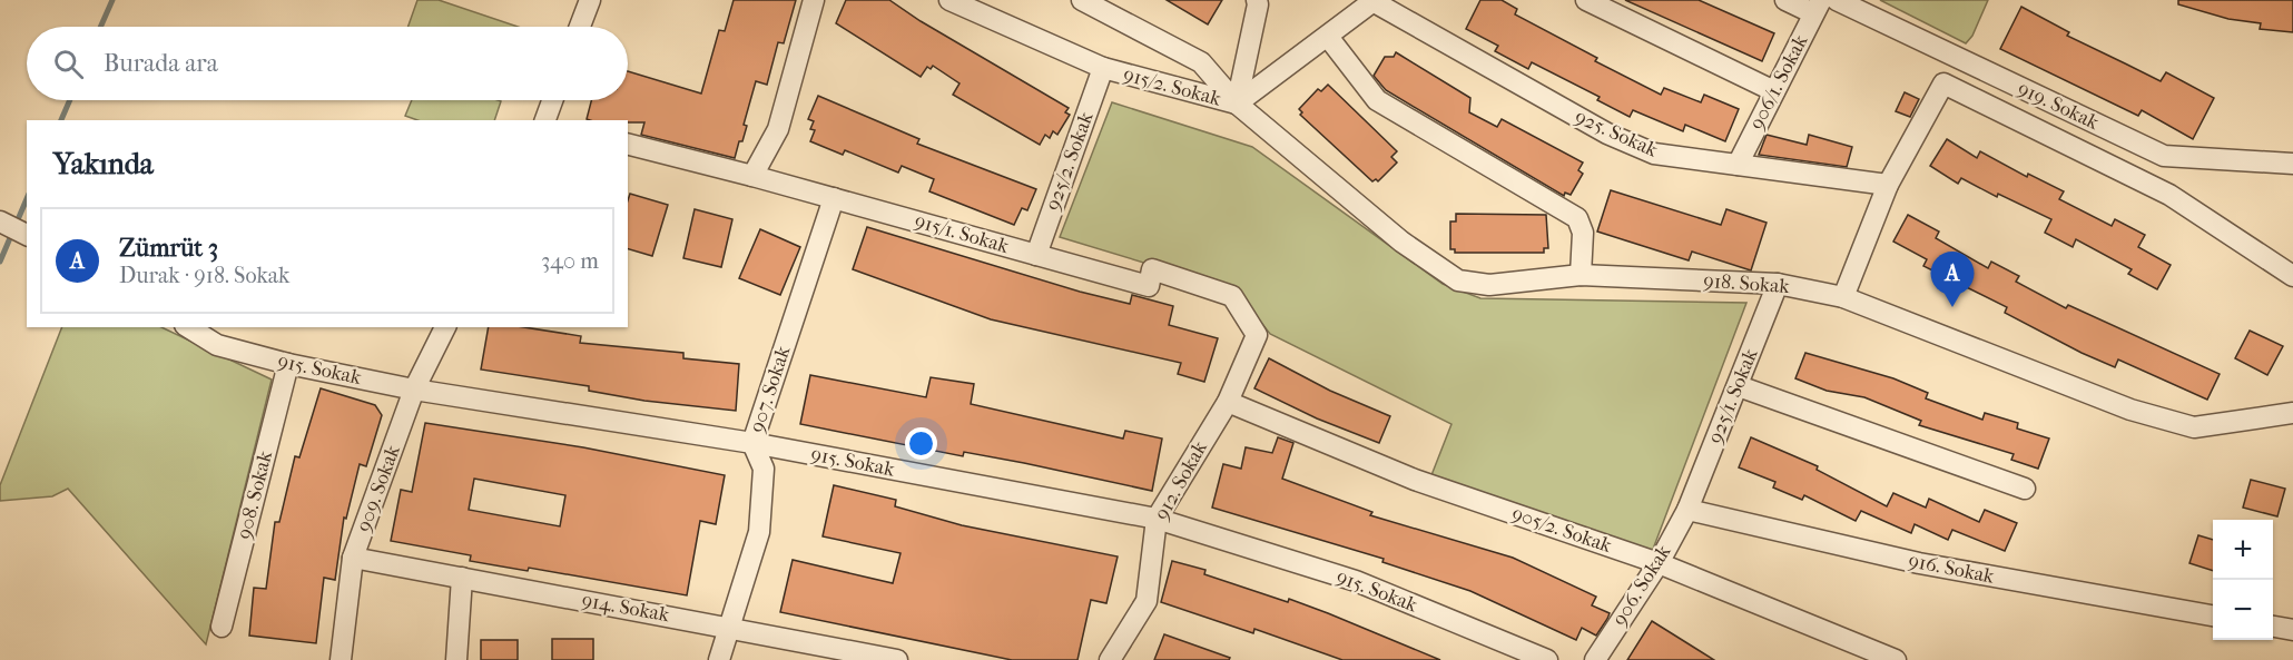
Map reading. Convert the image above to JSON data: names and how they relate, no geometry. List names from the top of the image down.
{
  "streets": {
    "street": [
      "906/1. Sokak",
      "915/2. Sokak",
      "919. Sokak",
      "925. Sokak",
      "925/2. Sokak",
      "915/1. Sokak",
      "918. Sokak",
      "915. Sokak",
      "907. Sokak",
      "925/1. Sokak",
      "912. Sokak",
      "909. Sokak",
      "908. Sokak",
      "905/2. Sokak",
      "916. Sokak",
      "906. Sokak",
      "914. Sokak"
    ]
  },
  "crossings": [
    ["906/1. Sokak", "925. Sokak"],
    ["915/2. Sokak", "925. Sokak"],
    ["915/2. Sokak", "925/2. Sokak"],
    ["915/2. Sokak", "918. Sokak"],
    ["925/2. Sokak", "915/1. Sokak"],
    ["915/1. Sokak", "907. Sokak"],
    ["915/1. Sokak", "912. Sokak"],
    ["918. Sokak", "925/1. Sokak"],
    ["915. Sokak", "907. Sokak"],
    ["915. Sokak", "912. Sokak"],
    ["915. Sokak", "909. Sokak"],
    ["915. Sokak", "908. Sokak"],
    ["907. Sokak", "914. Sokak"],
    ["925/1. Sokak", "916. Sokak"],
    ["925/1. Sokak", "906. Sokak"],
    ["912. Sokak", "905/2. Sokak"],
    ["909. Sokak", "914. Sokak"],
    ["905/2. Sokak", "906. Sokak"],
    ["916. Sokak", "906. Sokak"]
  ],
  "page": {
    "search": "Burada ara",
    "heading": "Yakında",
    "list": [
      {
        "mark": "A",
        "name": "Zümrüt 3",
        "note": "Durak · 918. Sokak",
        "value": "340 m"
      }
    ],
    "pins": "A",
    "map_buttons": ["+", "−"]
  }
}
